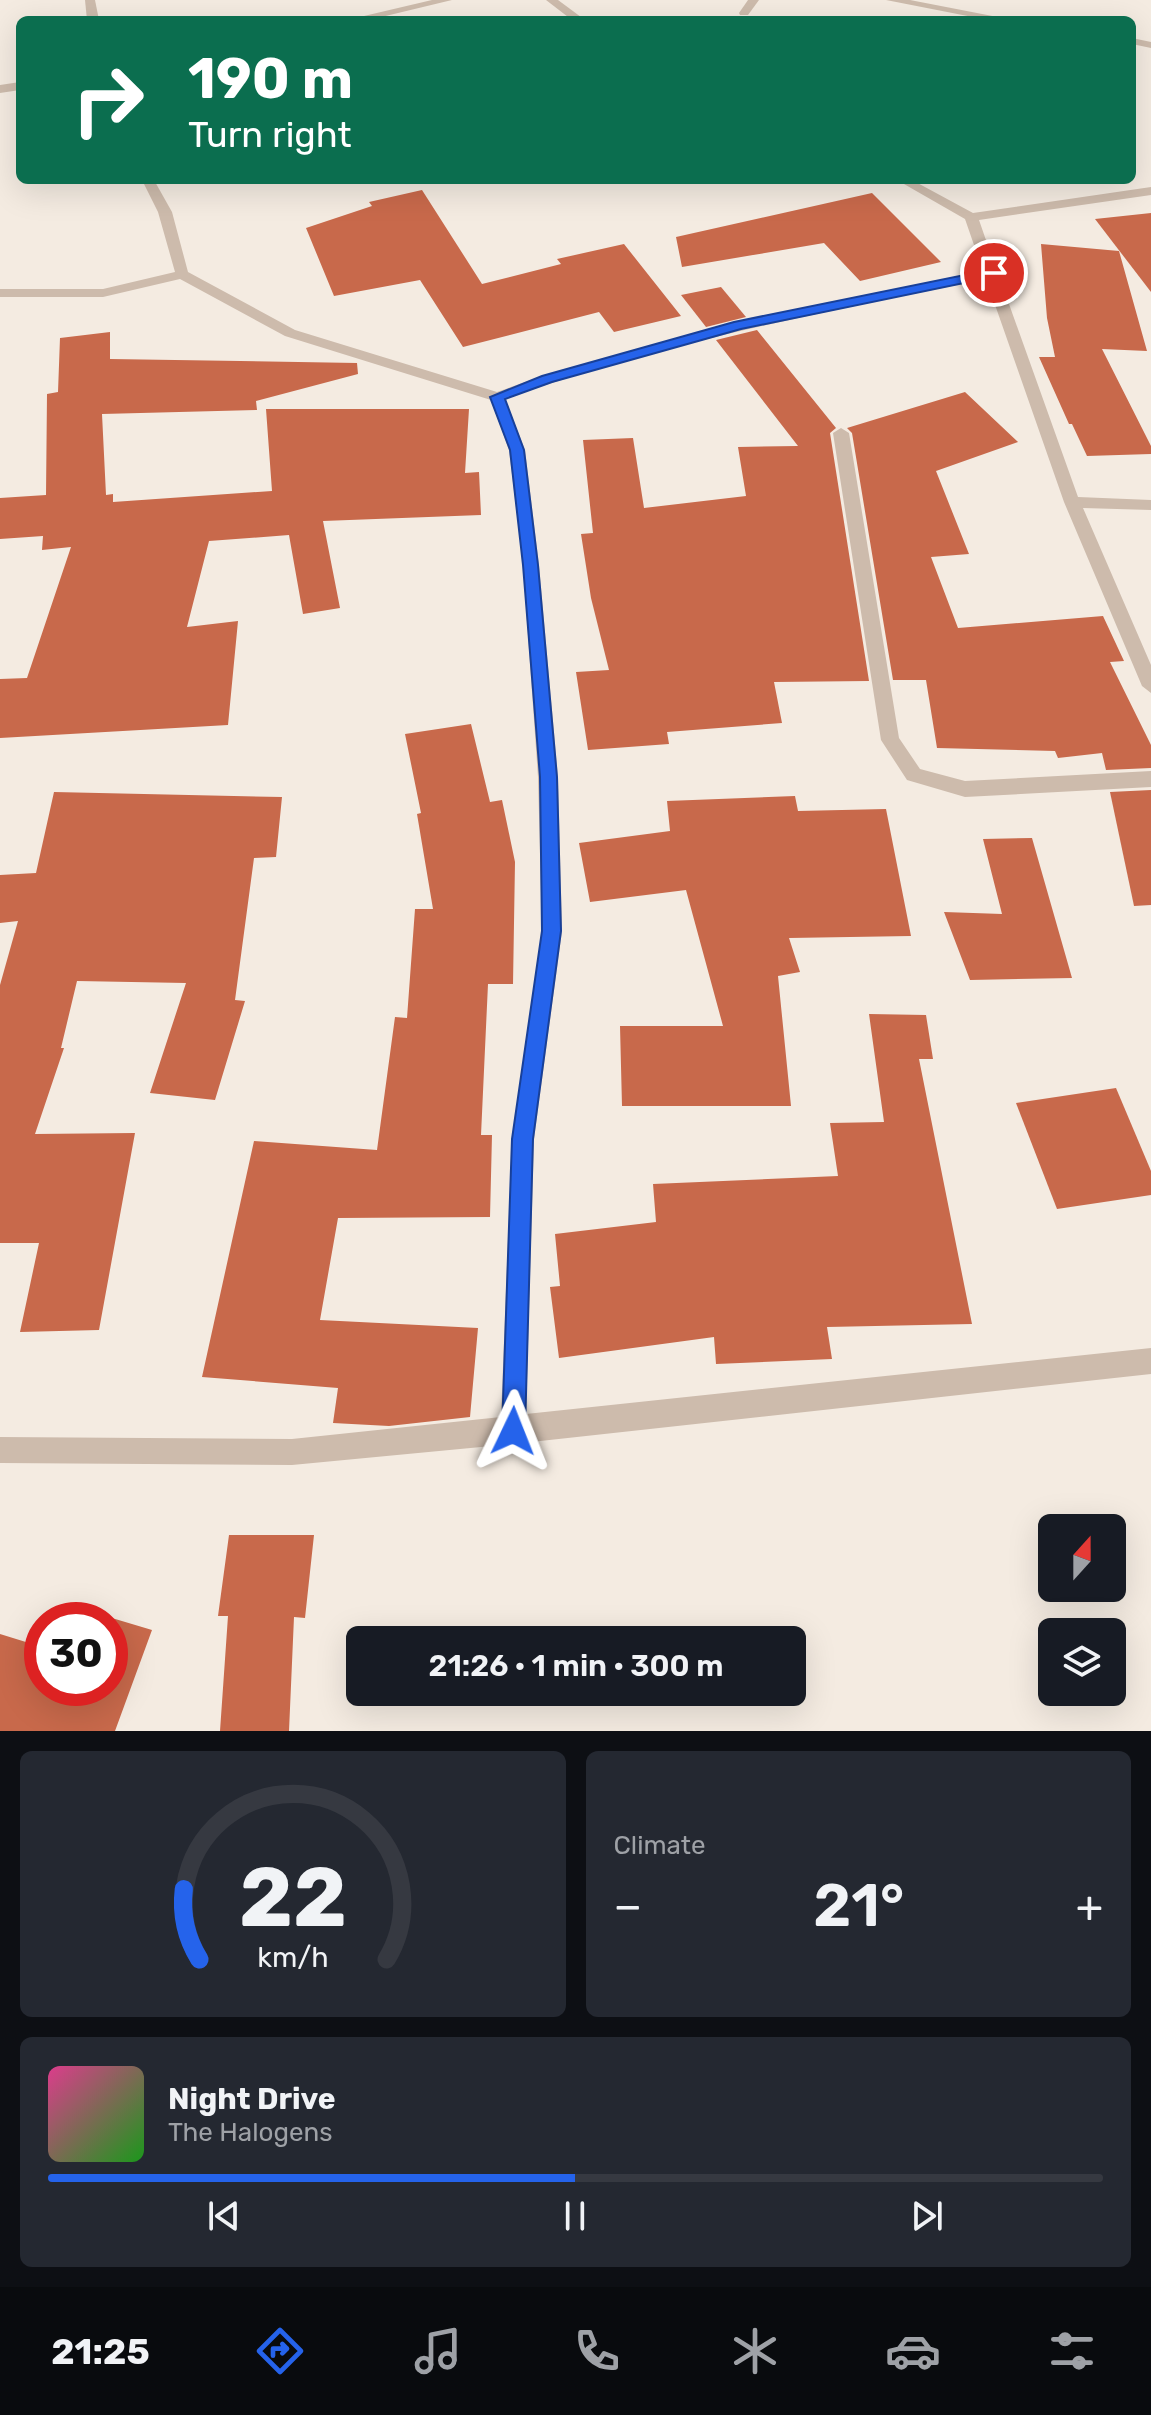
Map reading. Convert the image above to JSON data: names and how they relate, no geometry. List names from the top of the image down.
{
  "north": "top",
  "page": {
    "turn": ["190 m", "Turn right"],
    "limit": "30",
    "trip": "21:26 · 1 min · 300 m",
    "tile": "Climate",
    "heat": ["−", "21°", "+"],
    "song": ["Night Drive", "The Halogens"],
    "tabs": "21:25",
    "gauge": ["22", "km/h"]
  }
}
